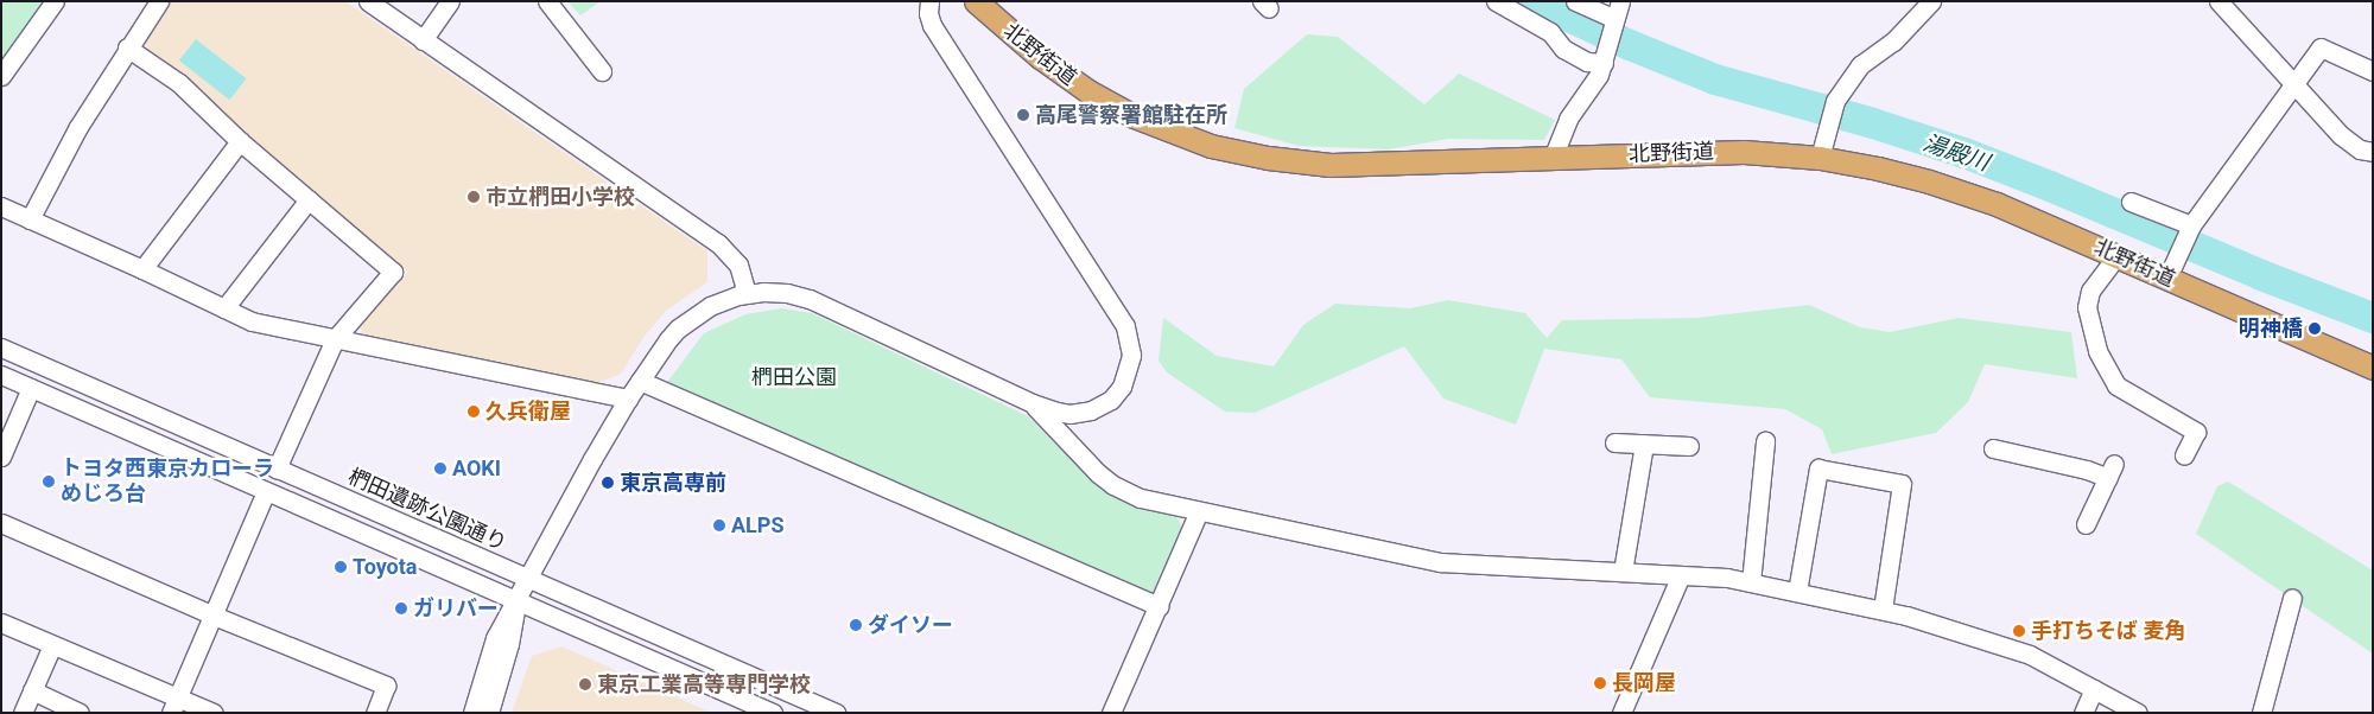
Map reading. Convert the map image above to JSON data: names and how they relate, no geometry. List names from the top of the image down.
{
  "streets": {
    "main road": ["北野街道"],
    "street": ["椚田遺跡公園通り"]
  },
  "water": ["湯殿川"],
  "parks": ["椚田公園"],
  "places": [
    "高尾警察署館駐在所",
    "市立椚田小学校",
    "明神橋",
    "久兵衛屋",
    "AOKI",
    "トヨタ西東京カローラ めじろ台",
    "東京高専前",
    "ALPS",
    "Toyota",
    "ガリバー",
    "ダイソー",
    "手打ちそば 麦角",
    "長岡屋",
    "東京工業高等専門学校"
  ]
}
